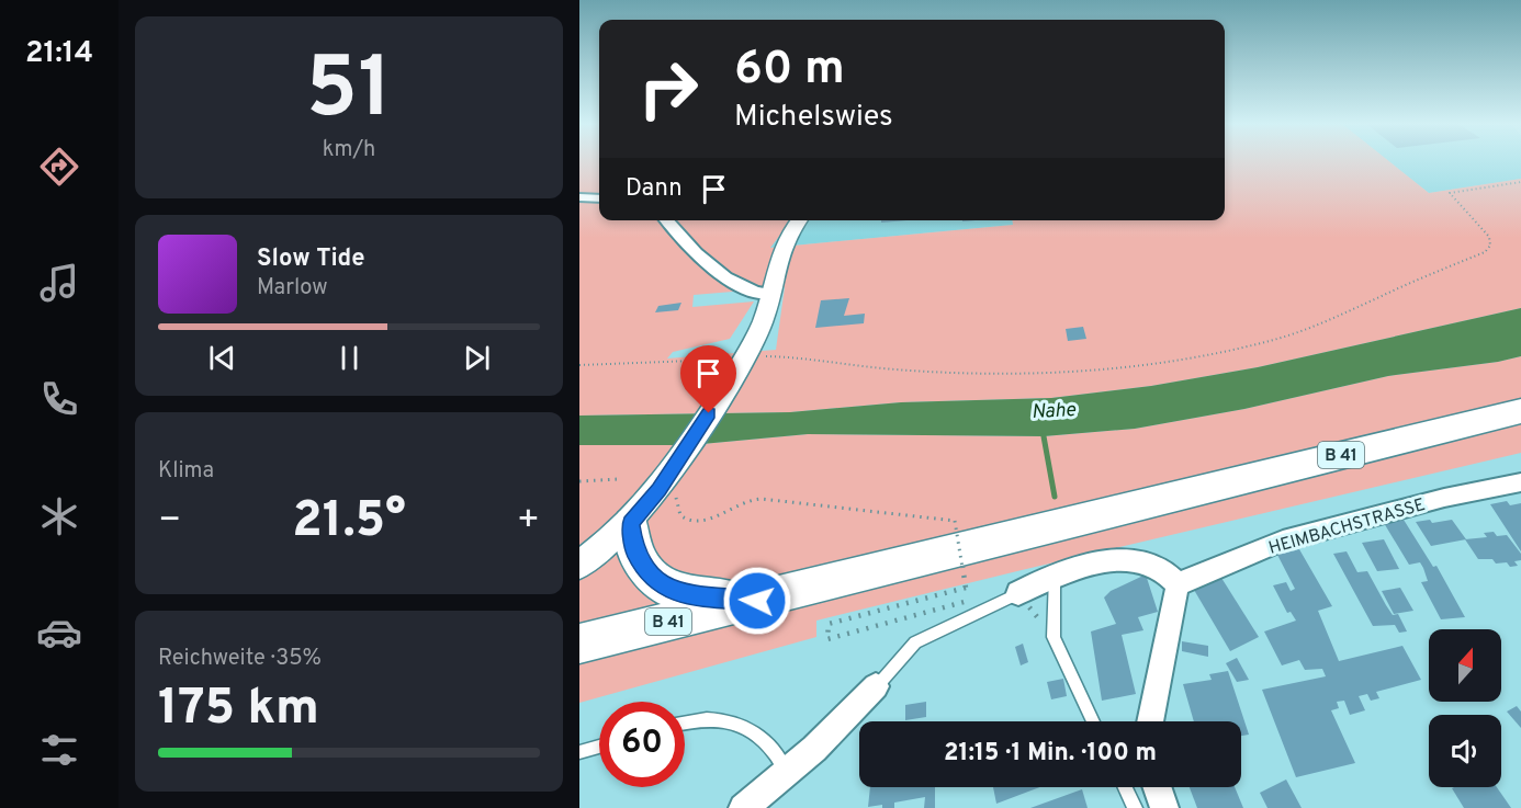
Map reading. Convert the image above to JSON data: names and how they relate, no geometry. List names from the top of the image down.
{
  "streets": {
    "main road": ["B 41"],
    "street": ["HEIMBACHSTRASSE"]
  },
  "water": ["Nahe"],
  "north": "top",
  "page": {
    "tabs": "21:14",
    "tile": [
      ["51", "km/h"],
      "Klima",
      ["Reichweite · 35%", "175 km"]
    ],
    "turn": ["60 m", "Michelswies"],
    "then": "Dann",
    "song": ["Slow Tide", "Marlow"],
    "heat": ["−", "21.5°", "+"],
    "limit": "60",
    "trip": "21:15 · 1 Min. · 100 m"
  }
}
